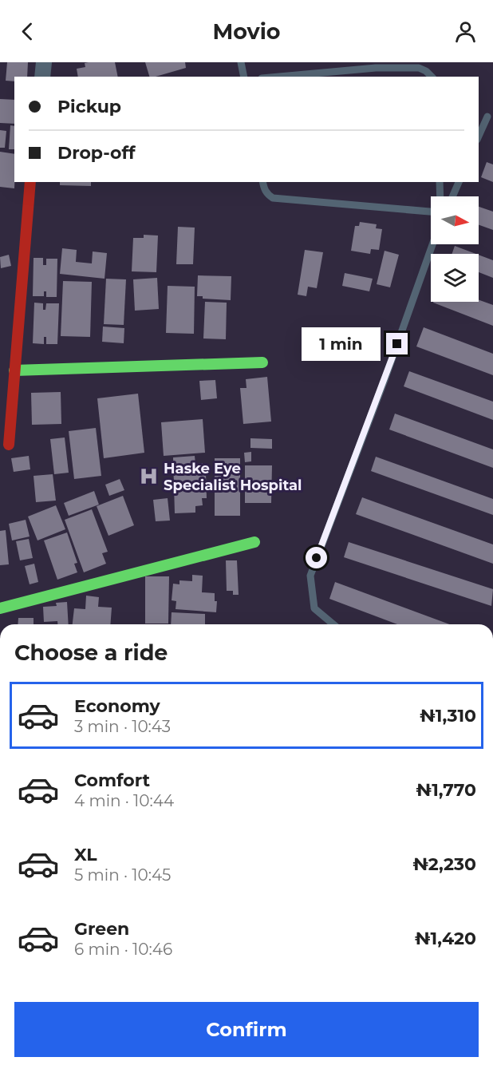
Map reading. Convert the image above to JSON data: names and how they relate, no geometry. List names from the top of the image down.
{
  "places": {
    "hospital": ["Haske Eye Specialist Hospital"]
  },
  "north": "right",
  "page": {
    "header": "Movio",
    "banner": ["Pickup", "Drop-off"],
    "bubble": "1 min",
    "heading": "Choose a ride",
    "list": [
      {
        "name": "Economy",
        "note": "3 min · 10:43",
        "value": "₦1,310"
      },
      {
        "name": "Comfort",
        "note": "4 min · 10:44",
        "value": "₦1,770"
      },
      {
        "name": "XL",
        "note": "5 min · 10:45",
        "value": "₦2,230"
      },
      {
        "name": "Green",
        "note": "6 min · 10:46",
        "value": "₦1,420"
      }
    ],
    "buttons": "Confirm"
  }
}
